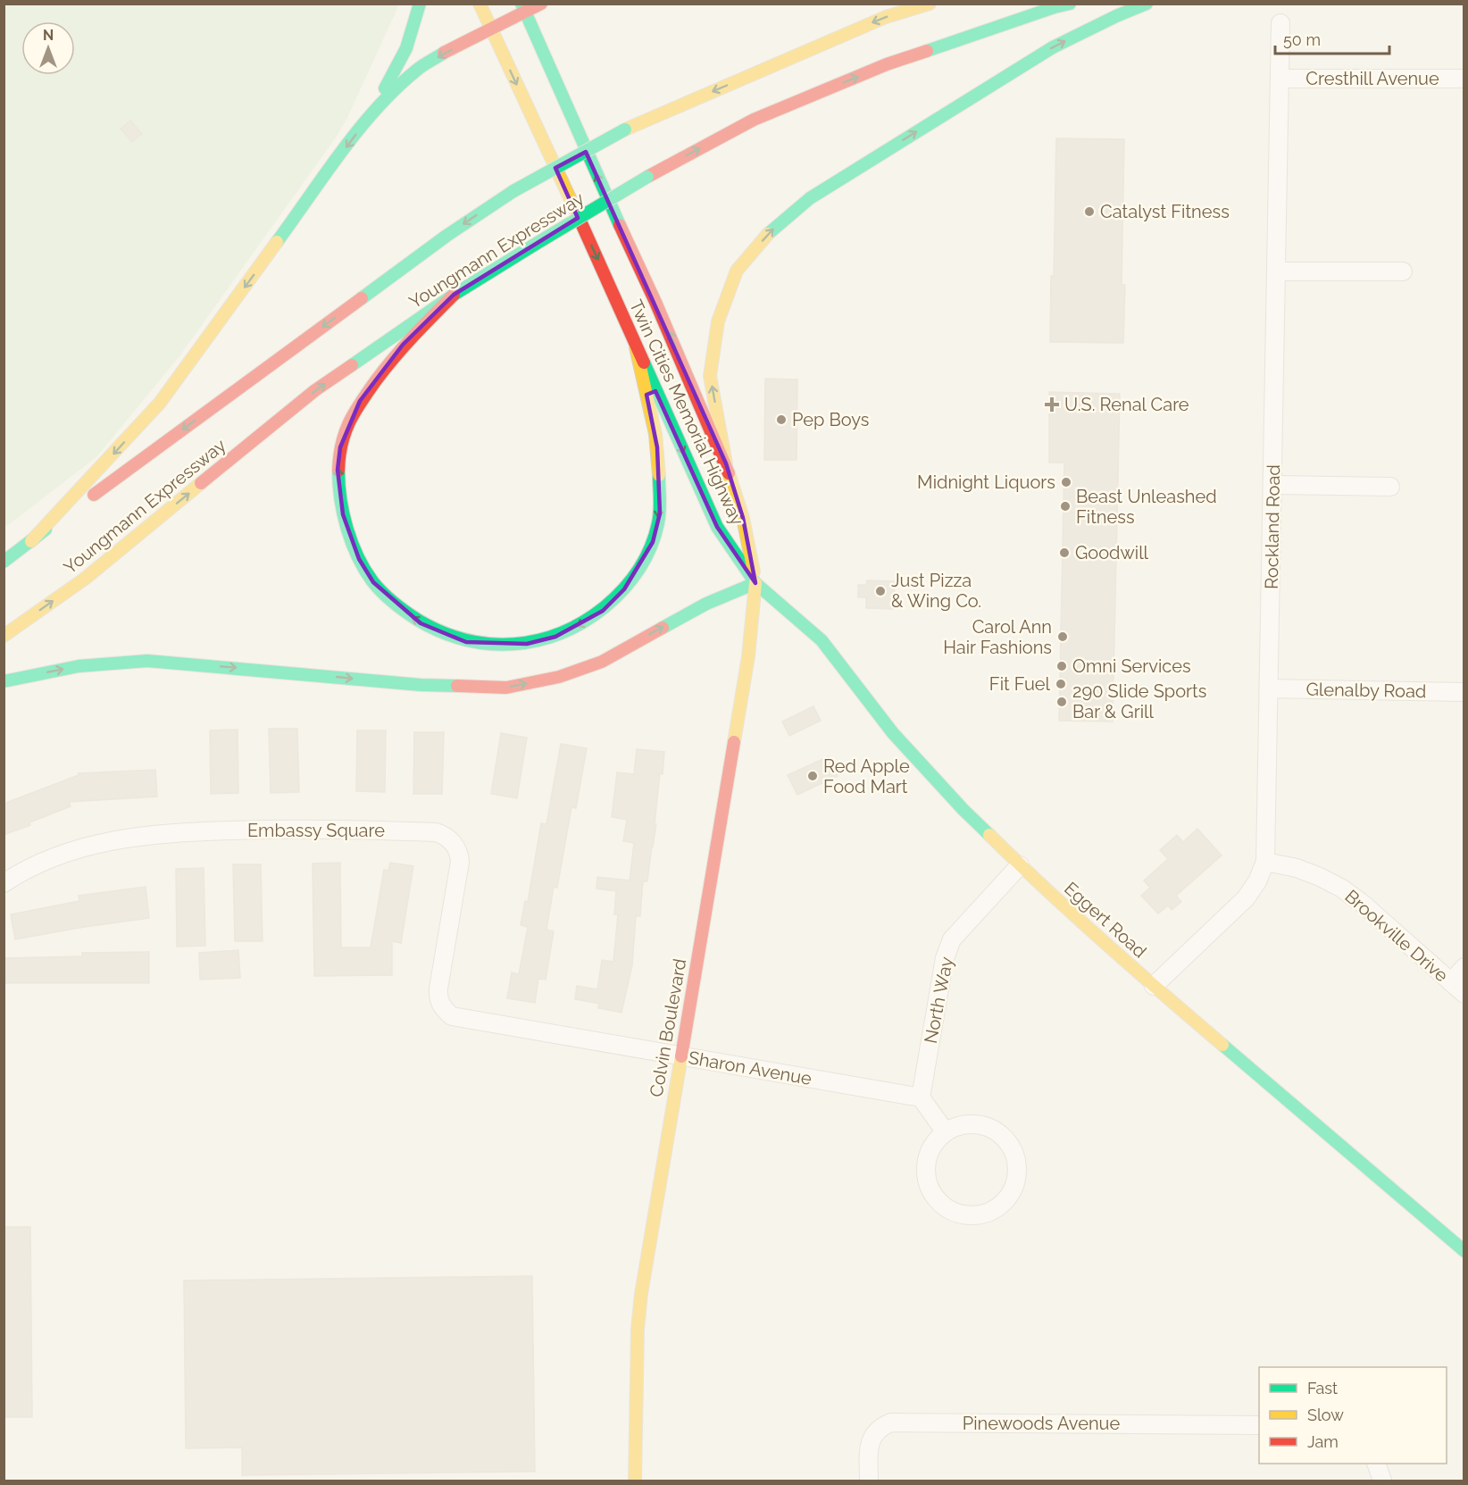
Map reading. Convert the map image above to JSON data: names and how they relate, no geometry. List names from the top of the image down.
{
  "streets": {
    "main road": [
      "Youngmann Expressway",
      "Twin Cities Memorial Highway",
      "Eggert Road",
      "Colvin Boulevard"
    ],
    "street": [
      "Cresthill Avenue",
      "Rockland Road",
      "Glenalby Road",
      "Embassy Square",
      "Brookville Drive",
      "North Way",
      "Sharon Avenue",
      "Pinewoods Avenue"
    ]
  },
  "crossings": [
    ["Cresthill Avenue", "Rockland Road"],
    ["Twin Cities Memorial Highway", "Eggert Road"],
    ["Twin Cities Memorial Highway", "Colvin Boulevard"],
    ["Rockland Road", "Glenalby Road"],
    ["Rockland Road", "Eggert Road"],
    ["Rockland Road", "Brookville Drive"],
    ["Embassy Square", "Sharon Avenue"],
    ["Eggert Road", "North Way"],
    ["Eggert Road", "Colvin Boulevard"],
    ["North Way", "Sharon Avenue"],
    ["Colvin Boulevard", "Sharon Avenue"]
  ],
  "places": {
    "other": [
      "Catalyst Fitness",
      "Pep Boys",
      "Midnight Liquors",
      "Beast Unleashed Fitness",
      "Goodwill",
      "Just Pizza & Wing Co.",
      "Carol Ann Hair Fashions",
      "Omni Services",
      "Fit Fuel",
      "290 Slide Sports Bar & Grill",
      "Red Apple Food Mart"
    ],
    "health": ["U.S. Renal Care"]
  },
  "legend": ["Fast", "Slow", "Jam"],
  "scale_bar": "50 m",
  "north": "top"
}
